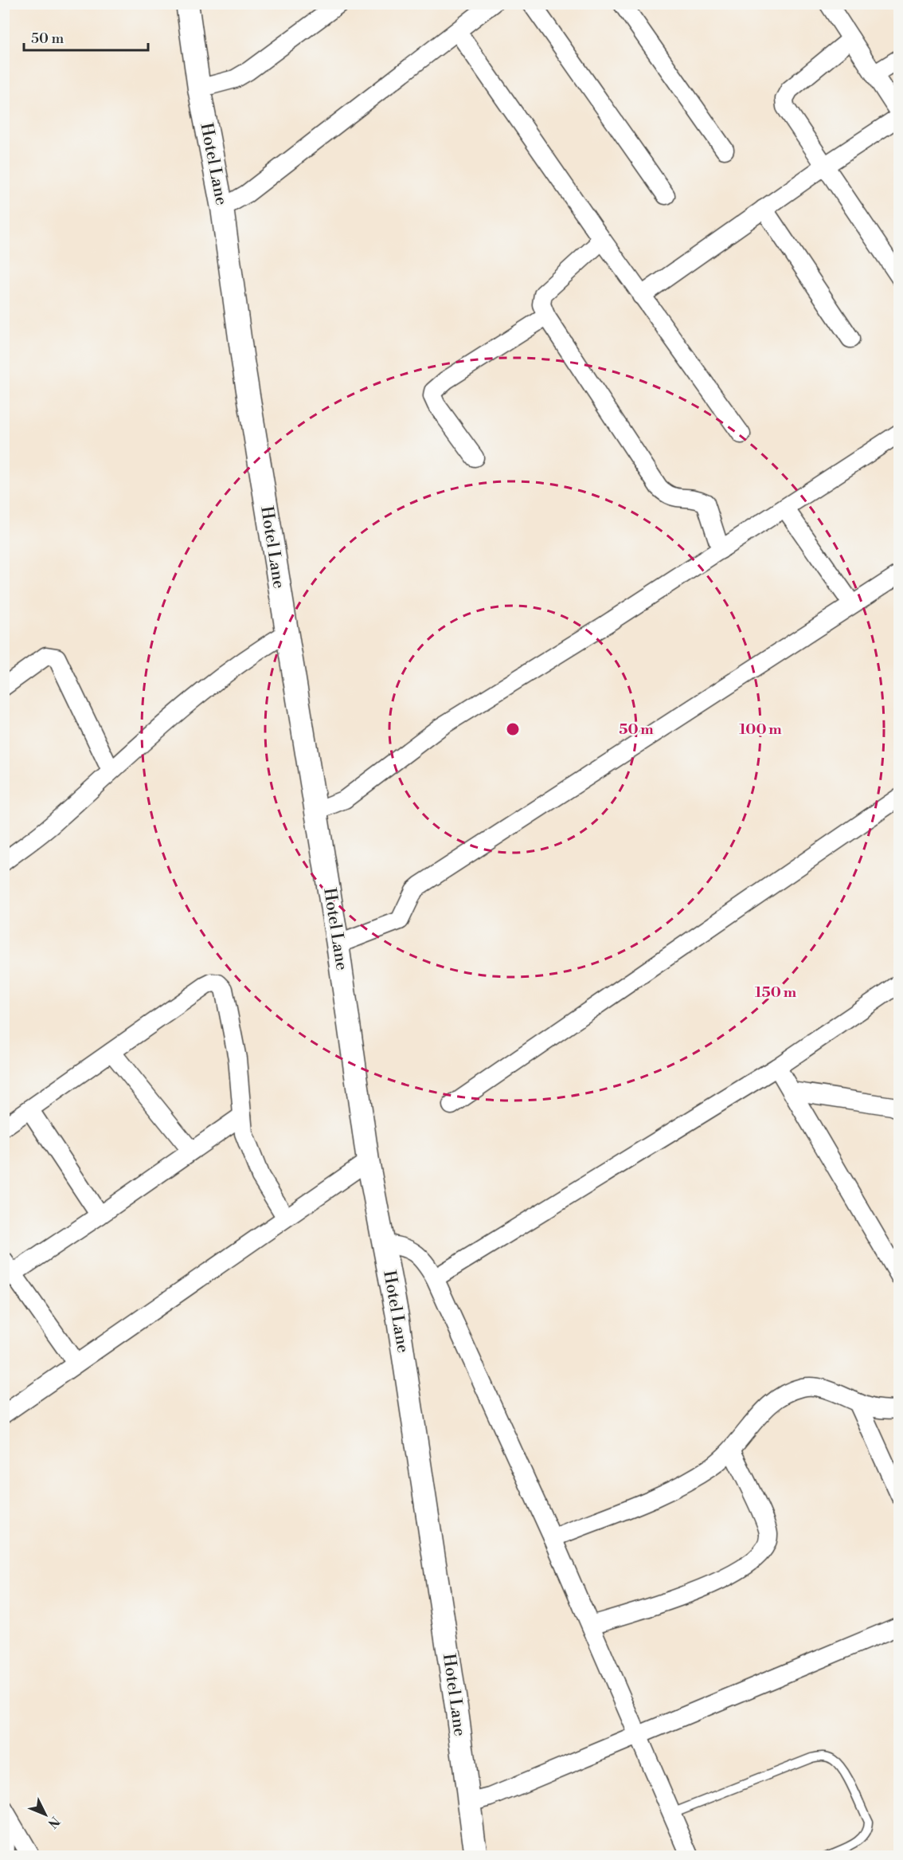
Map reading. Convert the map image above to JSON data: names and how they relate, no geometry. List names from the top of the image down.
{
  "streets": {
    "street": ["Hotel Lane"]
  },
  "scale_bar": "50 m",
  "north": "bottom right",
  "rings": ["50 m", "100 m", "150 m"]
}
